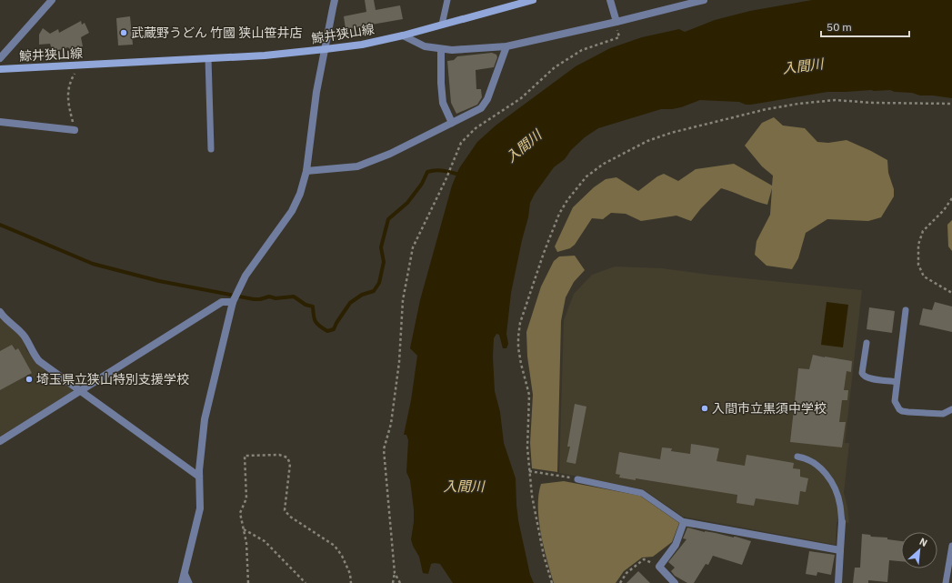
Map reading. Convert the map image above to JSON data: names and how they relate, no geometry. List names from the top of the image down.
{
  "streets": {
    "main road": ["鯨井狭山線"]
  },
  "water": ["入間川"],
  "places": ["武蔵野うどん 竹國 狭山笹井店", "埼玉県立狭山特別支援学校", "入間市立黒須中学校"],
  "scale_bar": "50 m",
  "north": "top right"
}
